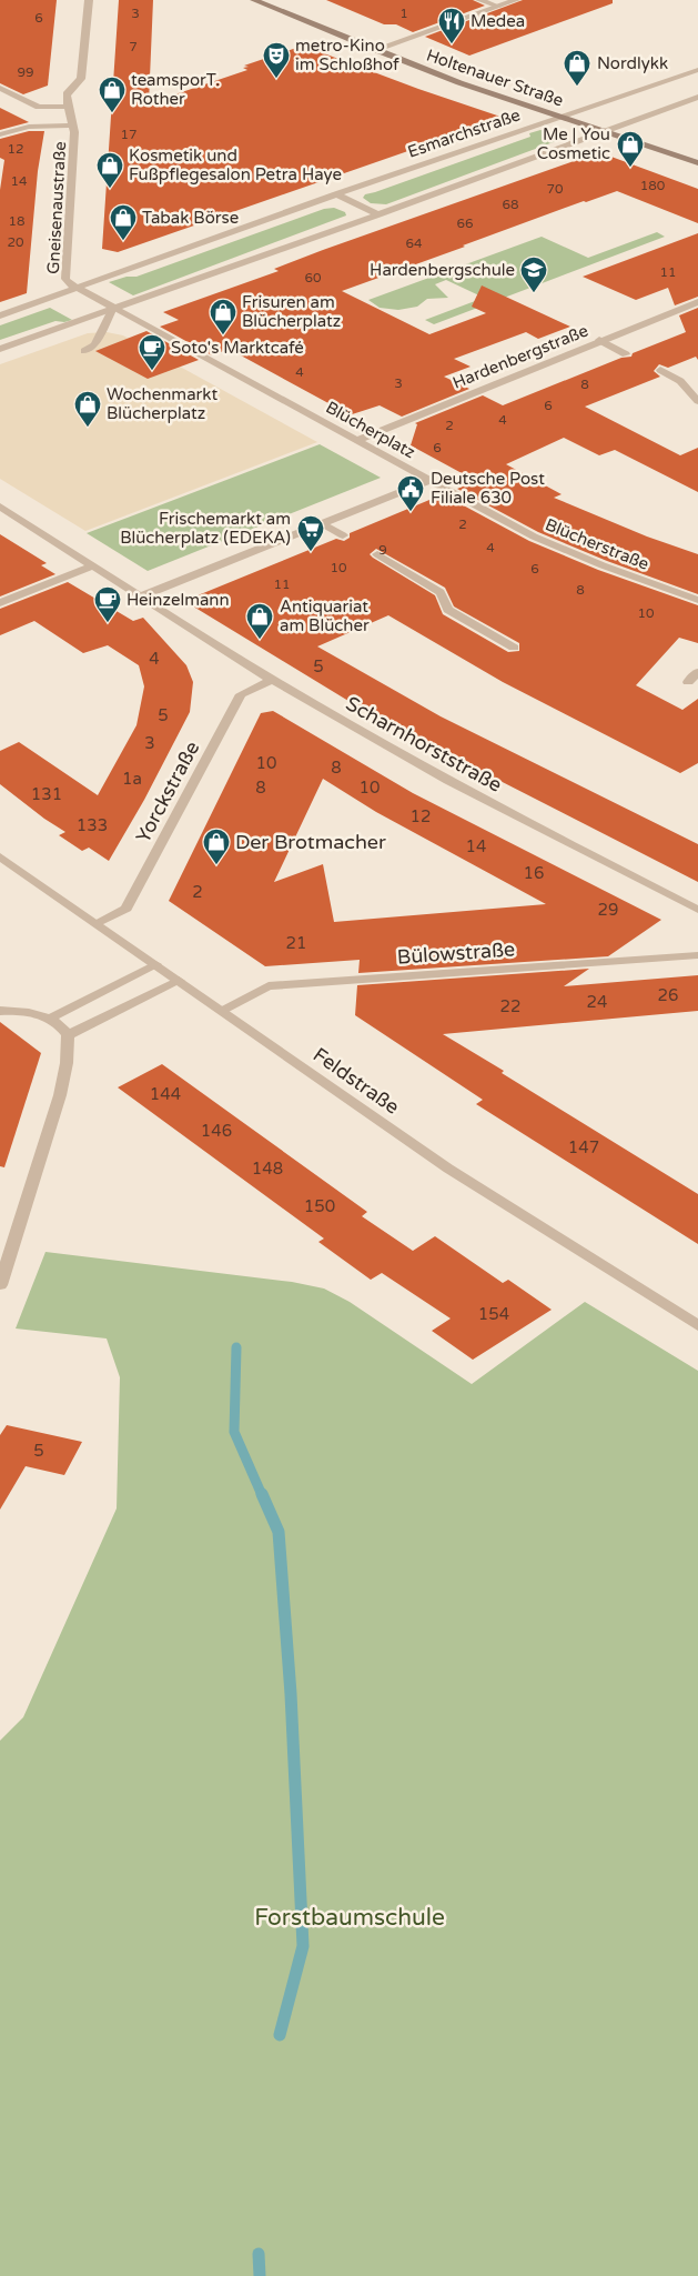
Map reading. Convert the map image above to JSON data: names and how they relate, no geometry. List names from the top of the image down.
{
  "streets": {
    "main road": ["Holtenauer Straße"],
    "street": [
      "Esmarchstraße",
      "Gneisenaustraße",
      "Hardenbergstraße",
      "Blücherplatz",
      "Blücherstraße",
      "Scharnhorststraße",
      "Yorckstraße",
      "Bülowstraße",
      "Feldstraße"
    ]
  },
  "crossings": [
    ["Holtenauer Straße", "Esmarchstraße"],
    ["Esmarchstraße", "Gneisenaustraße"],
    ["Hardenbergstraße", "Blücherplatz"],
    ["Blücherplatz", "Blücherstraße"],
    ["Blücherplatz", "Scharnhorststraße"],
    ["Scharnhorststraße", "Yorckstraße"],
    ["Yorckstraße", "Feldstraße"],
    ["Bülowstraße", "Feldstraße"]
  ],
  "parks": ["Forstbaumschule"],
  "places": {
    "restaurant": ["Medea"],
    "theatre": ["metro-Kino im Schloßhof"],
    "shop": [
      "Nordlykk",
      "teamsporT. Rother",
      "Me | You Cosmetic",
      "Kosmetik und Fußpflegesalon Petra Haye",
      "Tabak Börse",
      "Frisuren am Blücherplatz",
      "Wochenmarkt Blücherplatz",
      "Antiquariat am Blücher",
      "Der Brotmacher"
    ],
    "school or university": ["Hardenbergschule"],
    "cafe": ["Soto's Marktcafé", "Heinzelmann"],
    "public building": ["Deutsche Post Filiale 630"],
    "supermarket": ["Frischemarkt am Blücherplatz (EDEKA)"]
  },
  "house_numbers": [
    "3",
    "1",
    "6",
    "7",
    "99",
    "17",
    "12",
    "14",
    "180",
    "70",
    "68",
    "18",
    "66",
    "20",
    "64",
    "11",
    "60",
    "4",
    "3",
    "8",
    "6",
    "4",
    "2",
    "6",
    "2",
    "4",
    "9",
    "10",
    "6",
    "11",
    "8",
    "10",
    "4",
    "5",
    "5",
    "3",
    "10",
    "8",
    "1a",
    "8",
    "10",
    "131",
    "12",
    "133",
    "14",
    "16",
    "2",
    "29",
    "21",
    "26",
    "24",
    "22",
    "144",
    "146",
    "147",
    "148",
    "150",
    "154",
    "5"
  ]
}
